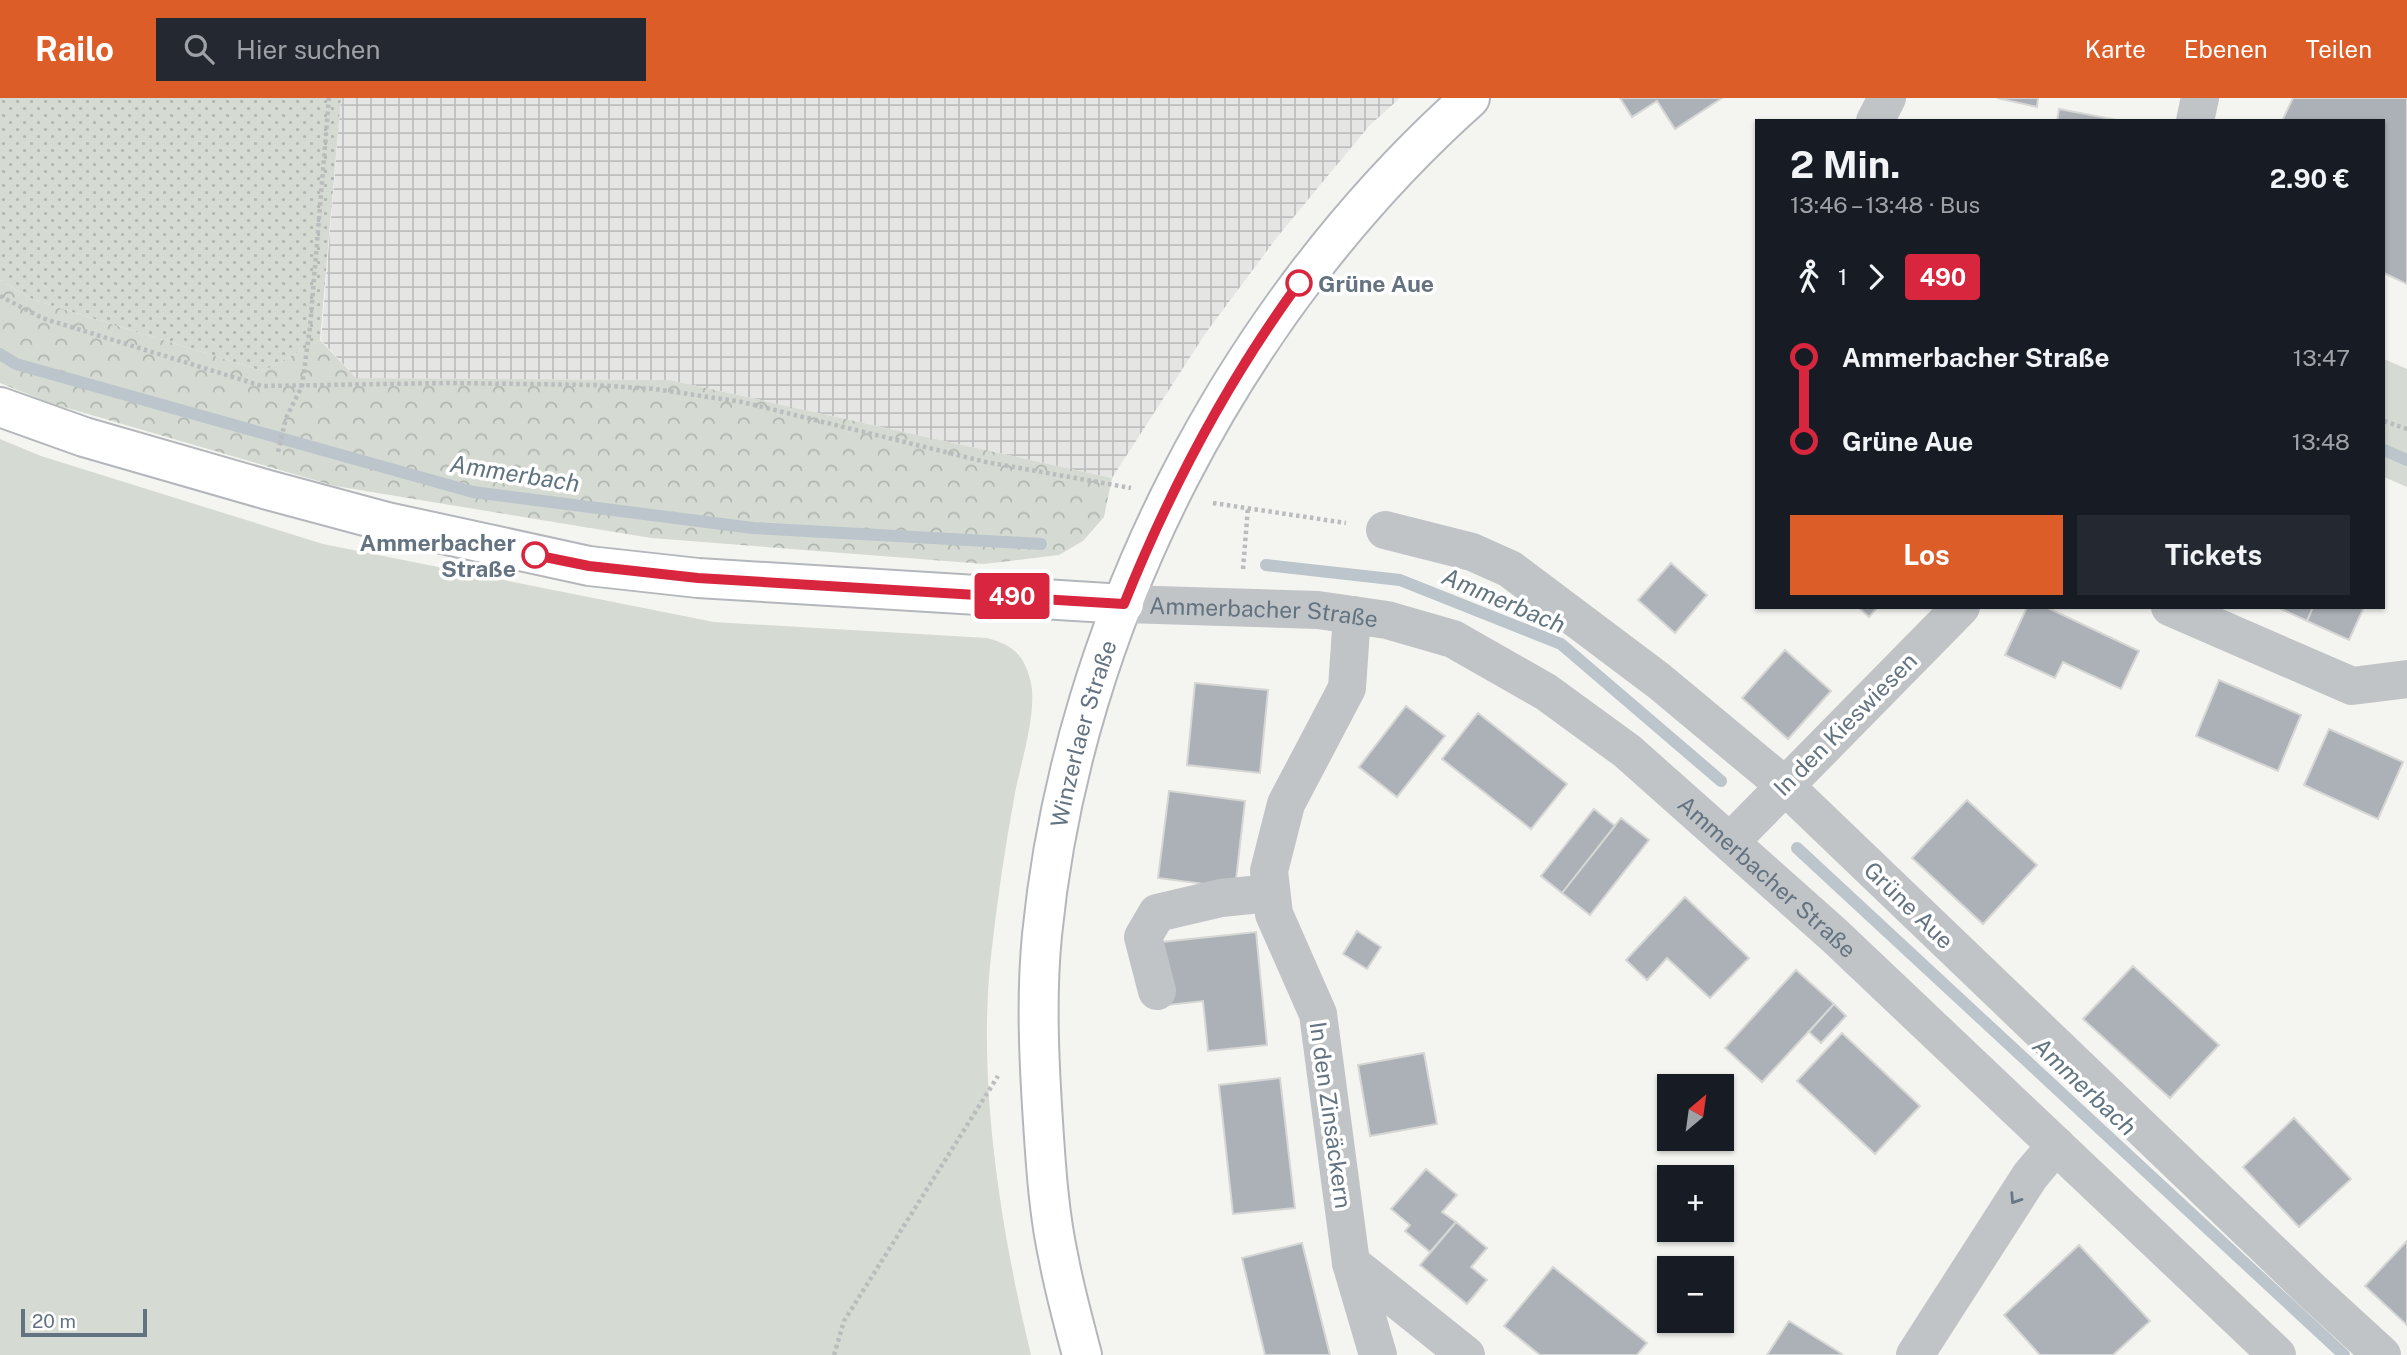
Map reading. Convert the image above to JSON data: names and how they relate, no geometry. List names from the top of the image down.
{
  "streets": {
    "main road": ["Ammerbacher Straße", "Winzerlaer Straße"],
    "street": ["In den Kieswiesen", "Grüne Aue", "In den Zinsäckern"]
  },
  "crossings": [
    ["Ammerbacher Straße", "In den Kieswiesen"],
    ["Ammerbacher Straße", "Winzerlaer Straße"],
    ["Ammerbacher Straße", "In den Zinsäckern"],
    ["In den Kieswiesen", "Grüne Aue"]
  ],
  "water": ["Ammerbach"],
  "places": ["Grüne Aue", "Ammerbacher Straße"],
  "lines": ["bus line 490"],
  "scale_bar": "20 m",
  "north": "top right",
  "page": {
    "header": "Railo",
    "search": "Hier suchen",
    "nav": ["Karte", "Ebenen", "Teilen"],
    "on_map": "490",
    "heading": ["2 Min.", "13:46 – 13:48 · Bus", "2.90 €"],
    "legs": ["1", "490"],
    "list": [
      {
        "name": "Ammerbacher Straße",
        "value": "13:47"
      },
      {
        "name": "Grüne Aue",
        "value": "13:48"
      }
    ],
    "buttons": ["Los", "Tickets"],
    "map_buttons": ["+", "−"],
    "scale": "20 m"
  }
}
